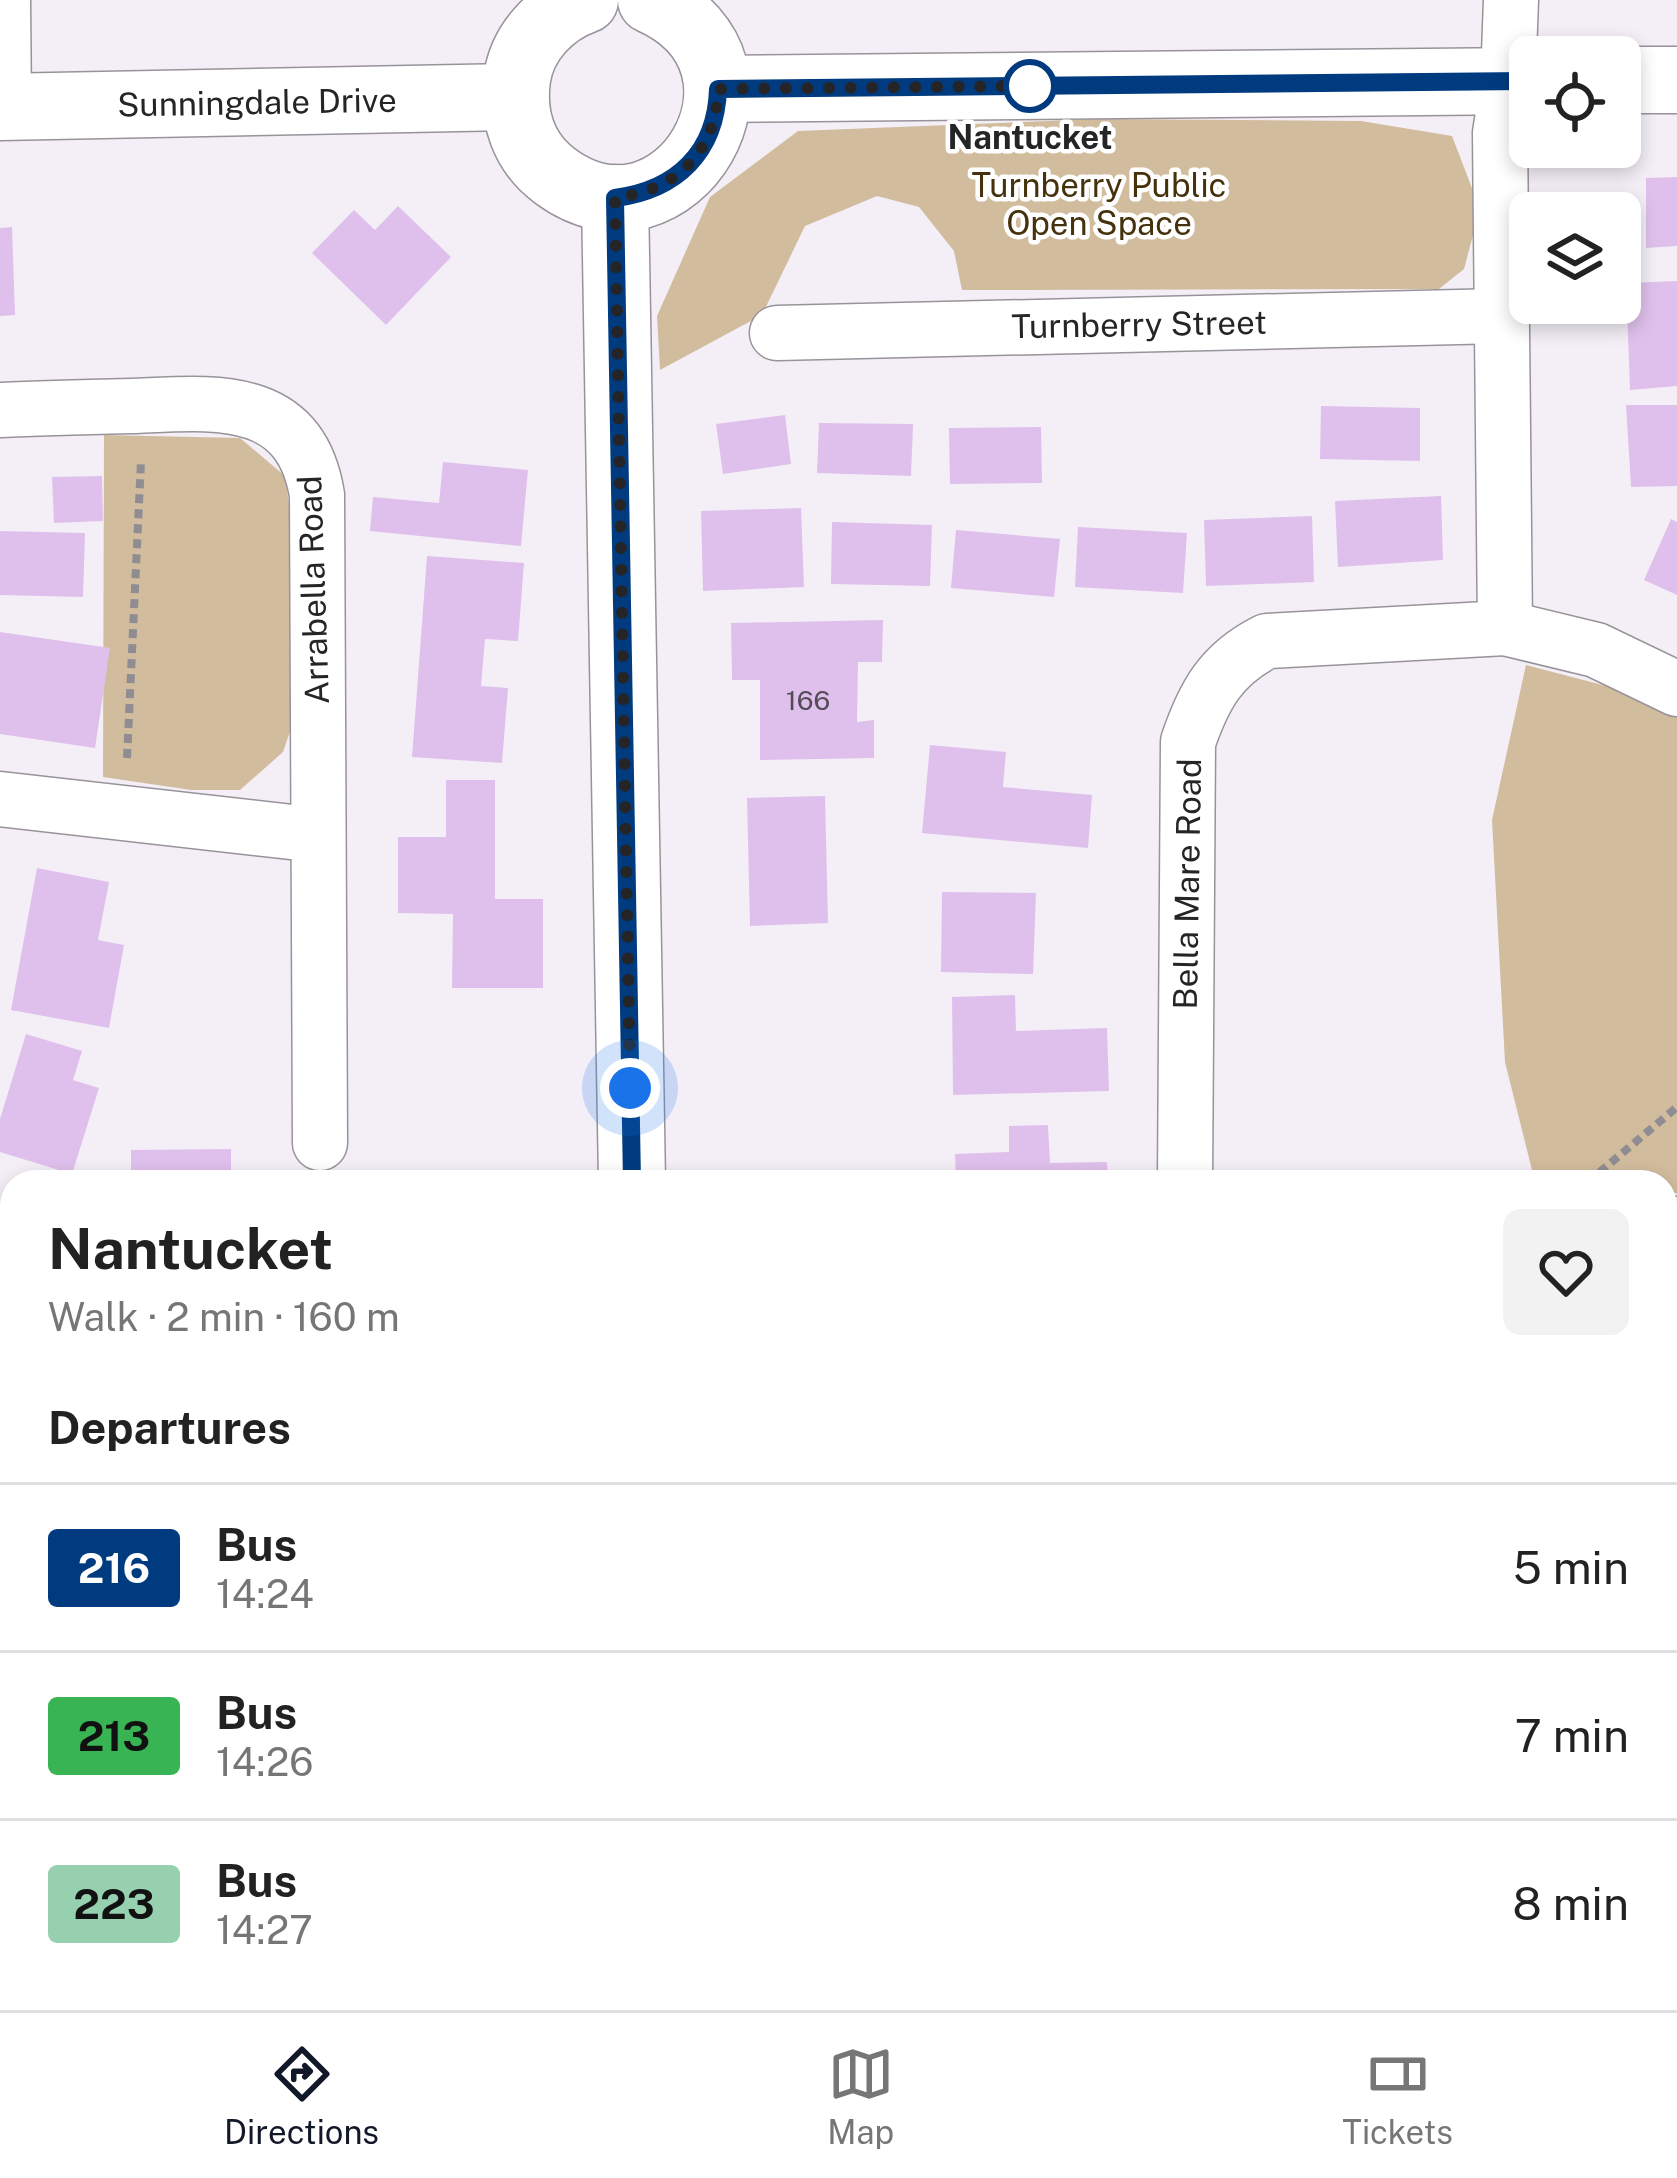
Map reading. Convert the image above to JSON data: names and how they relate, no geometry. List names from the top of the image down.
{
  "streets": {
    "street": [
      "Sunningdale Drive",
      "Turnberry Street",
      "Arrabella Road",
      "Bella Mare Road"
    ]
  },
  "parks": ["Turnberry Public Open Space"],
  "places": ["Nantucket"],
  "lines": ["bus line 216"],
  "house_numbers": ["166"],
  "page": {
    "heading": [
      ["Nantucket", "Walk · 2 min · 160 m"],
      "Departures"
    ],
    "list": [
      {
        "mark": "216",
        "name": "Bus",
        "note": "14:24",
        "value": "5 min"
      },
      {
        "mark": "213",
        "name": "Bus",
        "note": "14:26",
        "value": "7 min"
      },
      {
        "mark": "223",
        "name": "Bus",
        "note": "14:27",
        "value": "8 min"
      }
    ],
    "tabs": ["Directions", "Map", "Tickets"]
  }
}
